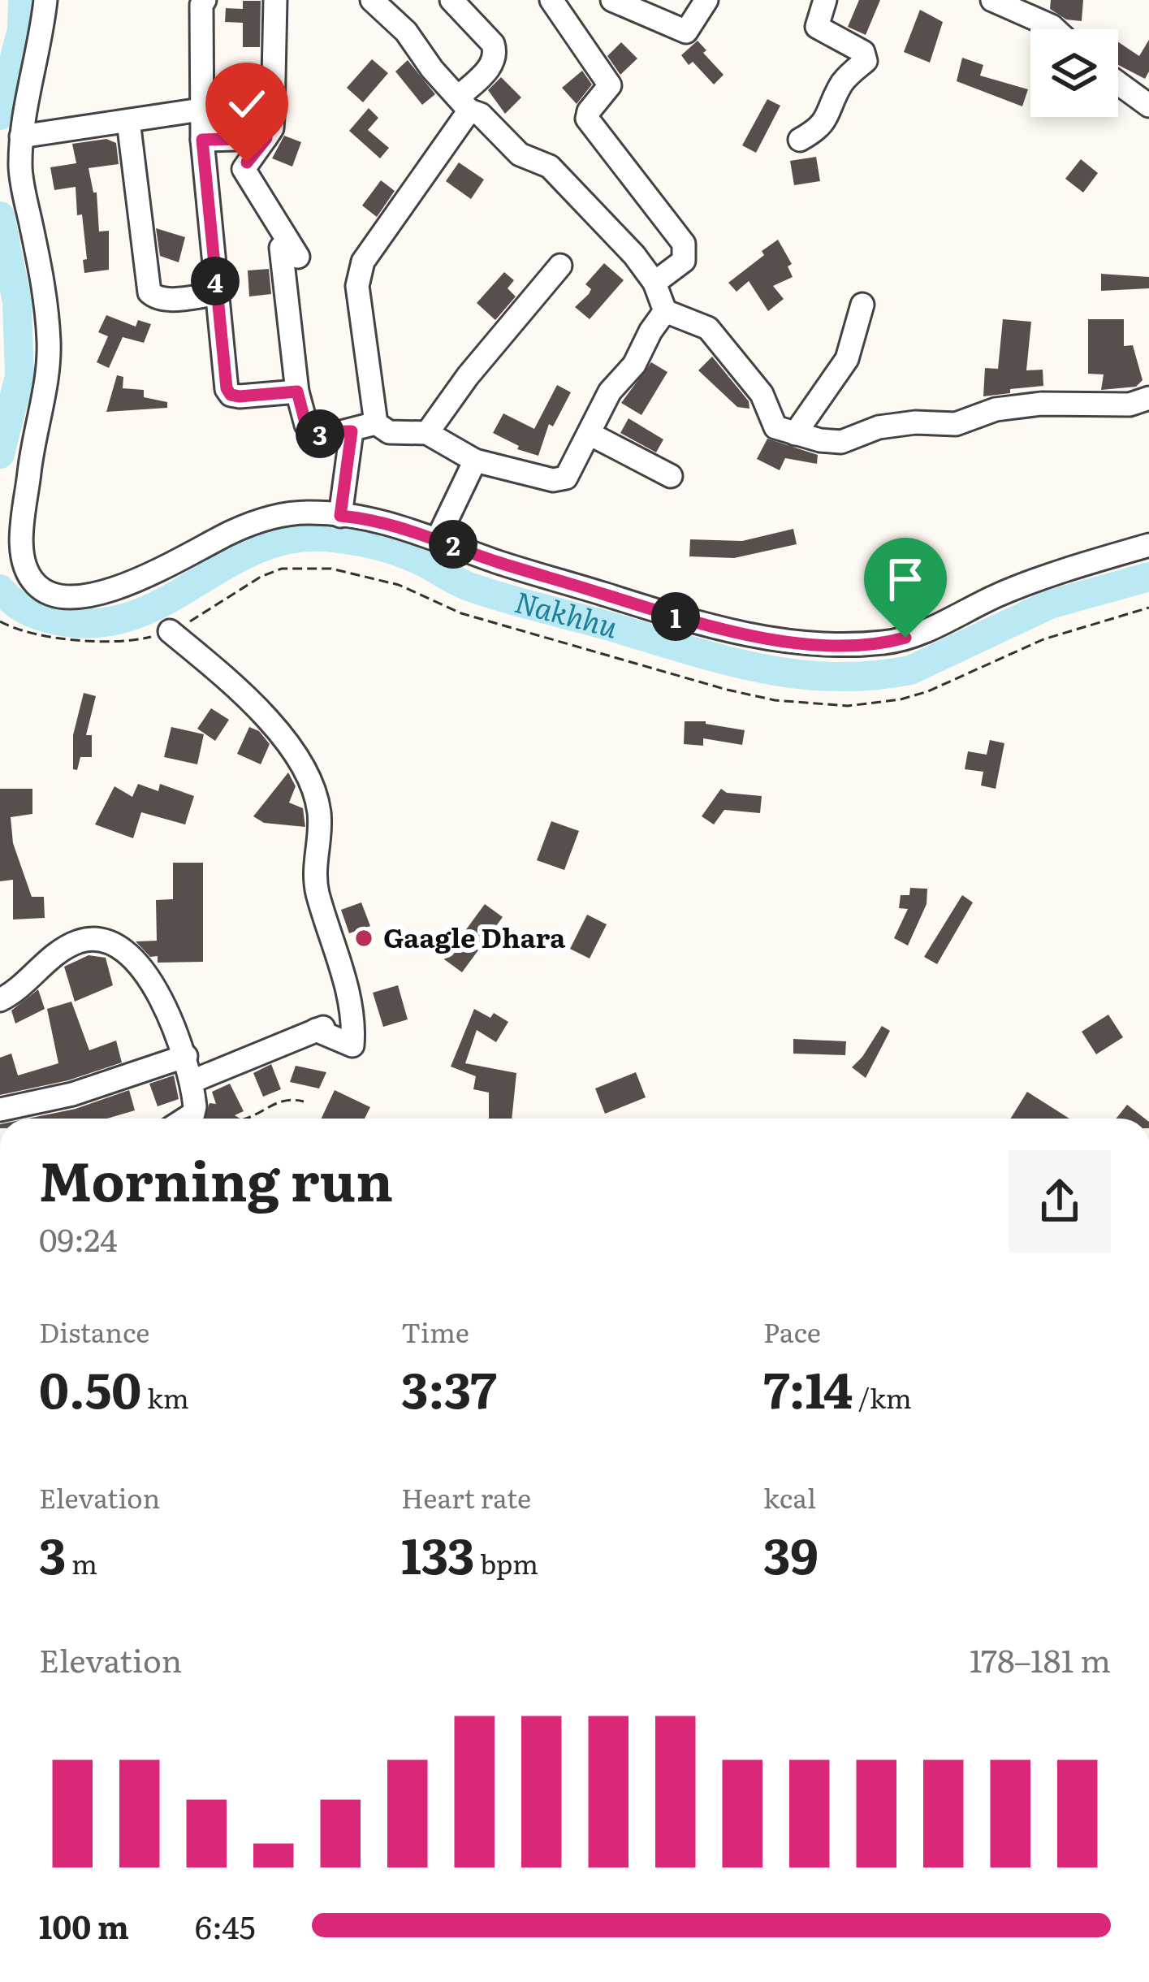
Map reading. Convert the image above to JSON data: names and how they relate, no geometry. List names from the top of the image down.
{
  "water": ["Nakhhu"],
  "places": ["Gaagle Dhara"],
  "page": {
    "pins": [
      "4",
      "3",
      "2",
      "1"
    ],
    "heading": ["Morning run", "09:24"],
    "stats": [
      ["Distance", "0.50 km"],
      ["Time", "3:37"],
      ["Pace", "7:14 /km"],
      ["Elevation", "3 m"],
      ["Heart rate", "133 bpm"],
      ["kcal", "39"]
    ],
    "chart": ["Elevation", "178–181 m"],
    "list": [
      {
        "name": "100 m",
        "note": "6:45"
      }
    ]
  }
}
